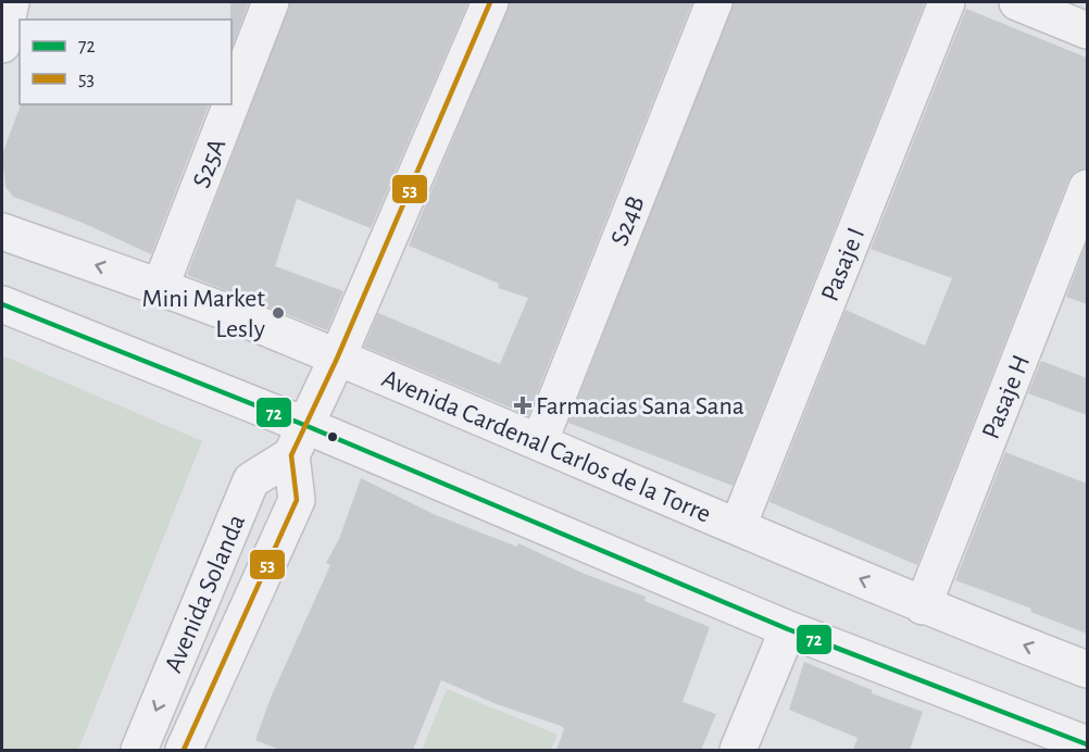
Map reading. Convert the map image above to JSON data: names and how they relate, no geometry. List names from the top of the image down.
{
  "streets": {
    "street": [
      "S25A",
      "S24B",
      "Pasaje I",
      "Pasaje H",
      "Avenida Cardenal Carlos de la Torre",
      "Avenida Solanda"
    ]
  },
  "crossings": [
    ["S25A", "Avenida Cardenal Carlos de la Torre"],
    ["S24B", "Avenida Cardenal Carlos de la Torre"],
    ["Pasaje I", "Avenida Cardenal Carlos de la Torre"],
    ["Pasaje H", "Avenida Cardenal Carlos de la Torre"]
  ],
  "places": {
    "other": ["Mini Market Lesly"],
    "health": ["Farmacias Sana Sana"]
  },
  "lines": ["transit line 53", "transit line 72"],
  "legend": ["72", "53"]
}
